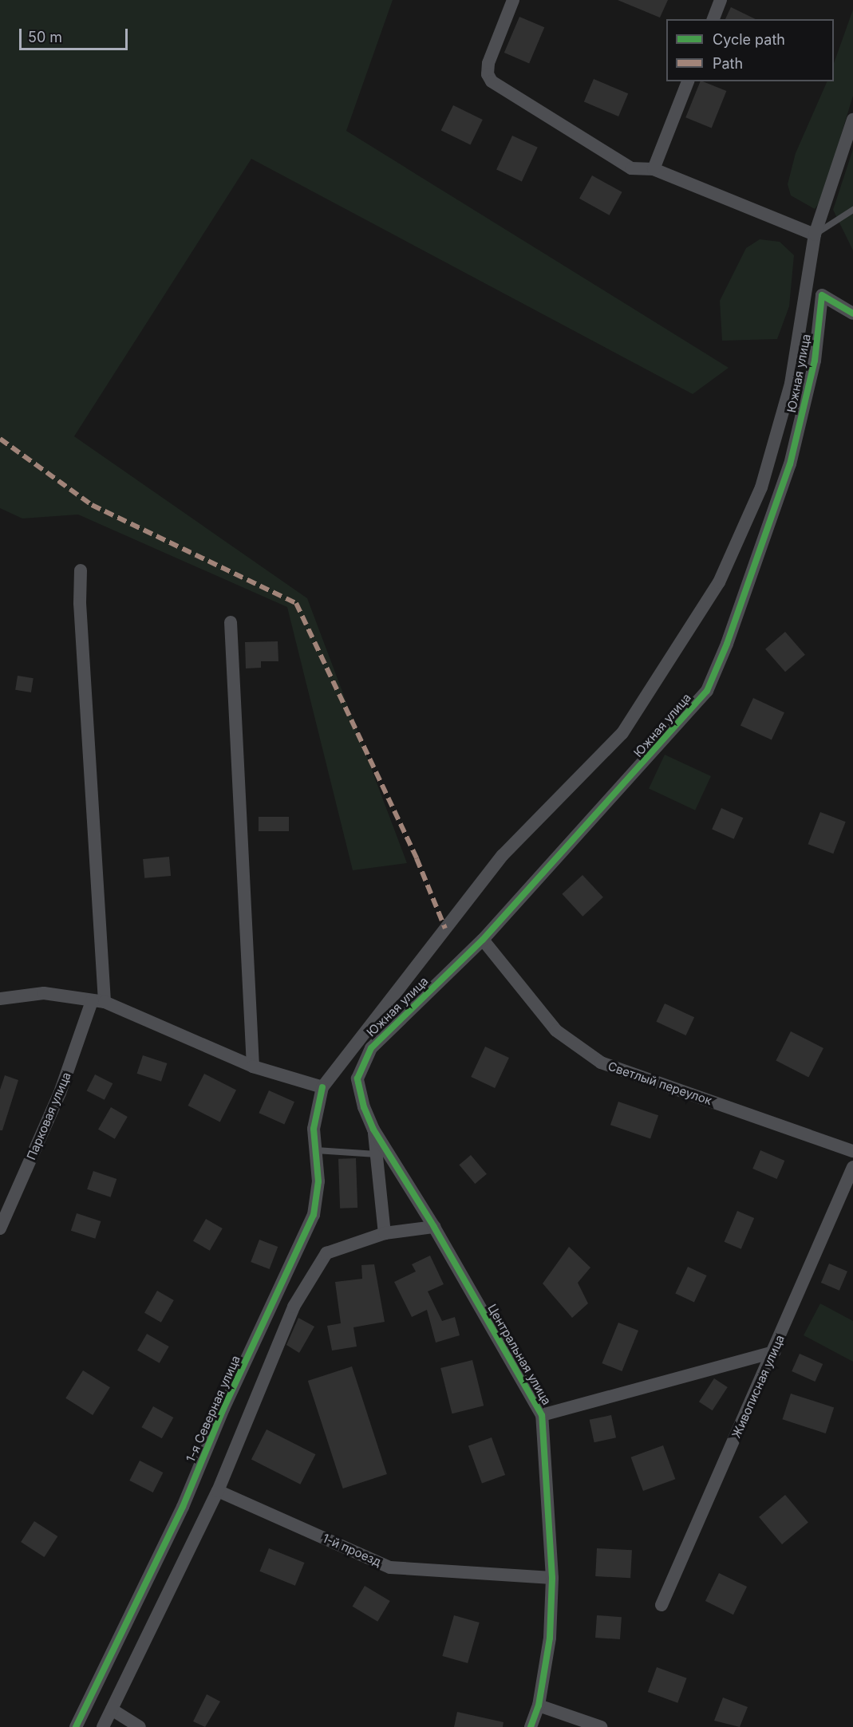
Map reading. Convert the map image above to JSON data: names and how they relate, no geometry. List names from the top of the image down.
{
  "streets": {
    "street": [
      "Южная улица",
      "Светлый переулок",
      "Парковая улица",
      "Центральная улица",
      "Живописная улица",
      "1-я Северная улица",
      "1-й проезд"
    ]
  },
  "crossings": [
    ["Южная улица", "Светлый переулок"],
    ["Южная улица", "Центральная улица"],
    ["Центральная улица", "1-й проезд"]
  ],
  "legend": ["Cycle path", "Path"],
  "scale_bar": "50 m"
}
